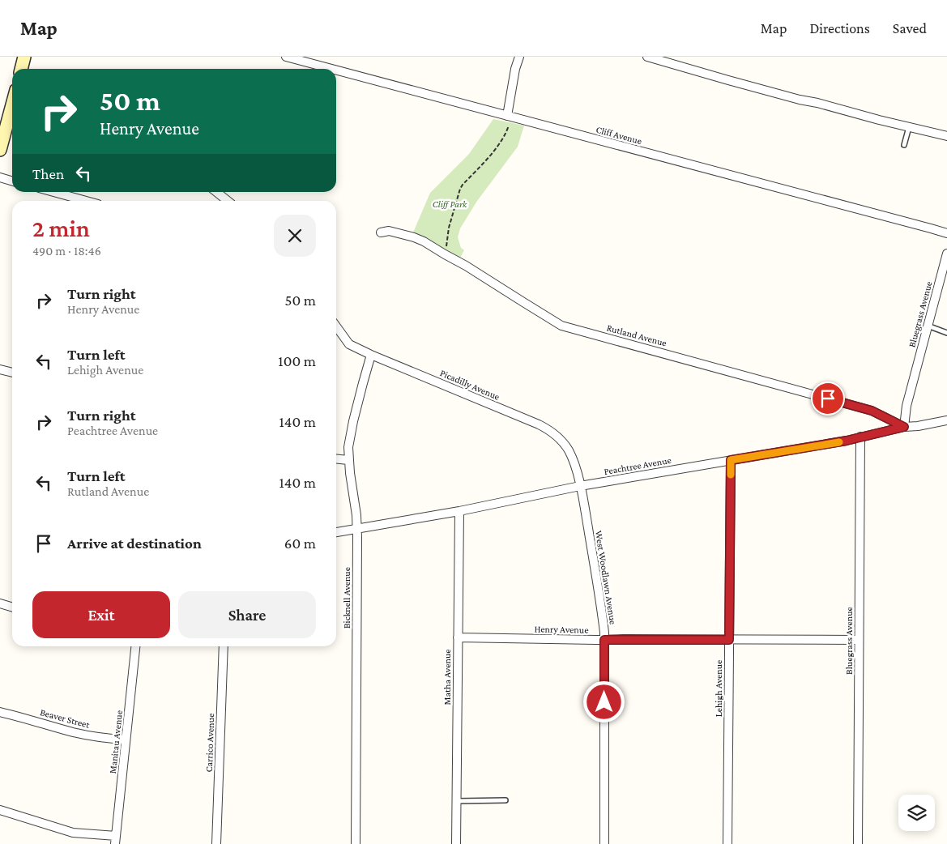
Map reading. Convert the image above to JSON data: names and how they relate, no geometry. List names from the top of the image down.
{
  "streets": {
    "street": [
      "Cliff Avenue",
      "Bluegrass Avenue",
      "Rutland Avenue",
      "Picadilly Avenue",
      "Peachtree Avenue",
      "West Woodlawn Avenue",
      "Bicknell Avenue",
      "Henry Avenue",
      "Matha Avenue",
      "Lehigh Avenue",
      "Beaver Street",
      "Manitau Avenue",
      "Carrico Avenue"
    ]
  },
  "crossings": [
    ["Bluegrass Avenue", "Rutland Avenue"],
    ["Bluegrass Avenue", "Peachtree Avenue"],
    ["Bluegrass Avenue", "Henry Avenue"],
    ["Rutland Avenue", "Peachtree Avenue"],
    ["Picadilly Avenue", "Peachtree Avenue"],
    ["Picadilly Avenue", "West Woodlawn Avenue"],
    ["Picadilly Avenue", "Bicknell Avenue"],
    ["Peachtree Avenue", "West Woodlawn Avenue"],
    ["Peachtree Avenue", "Bicknell Avenue"],
    ["Peachtree Avenue", "Matha Avenue"],
    ["Peachtree Avenue", "Lehigh Avenue"],
    ["West Woodlawn Avenue", "Henry Avenue"],
    ["Henry Avenue", "Matha Avenue"],
    ["Henry Avenue", "Lehigh Avenue"],
    ["Beaver Street", "Manitau Avenue"]
  ],
  "parks": ["Cliff Park"],
  "page": {
    "header": "Map",
    "nav": ["Map", "Directions", "Saved"],
    "turn": ["50 m", "Henry Avenue"],
    "then": "Then",
    "heading": ["2 min", "490 m · 18:46"],
    "list": [
      {
        "name": "Turn right",
        "note": "Henry Avenue",
        "value": "50 m"
      },
      {
        "name": "Turn left",
        "note": "Lehigh Avenue",
        "value": "100 m"
      },
      {
        "name": "Turn right",
        "note": "Peachtree Avenue",
        "value": "140 m"
      },
      {
        "name": "Turn left",
        "note": "Rutland Avenue",
        "value": "140 m"
      },
      {
        "name": "Arrive at destination",
        "value": "60 m"
      }
    ],
    "buttons": ["Exit", "Share"]
  }
}
